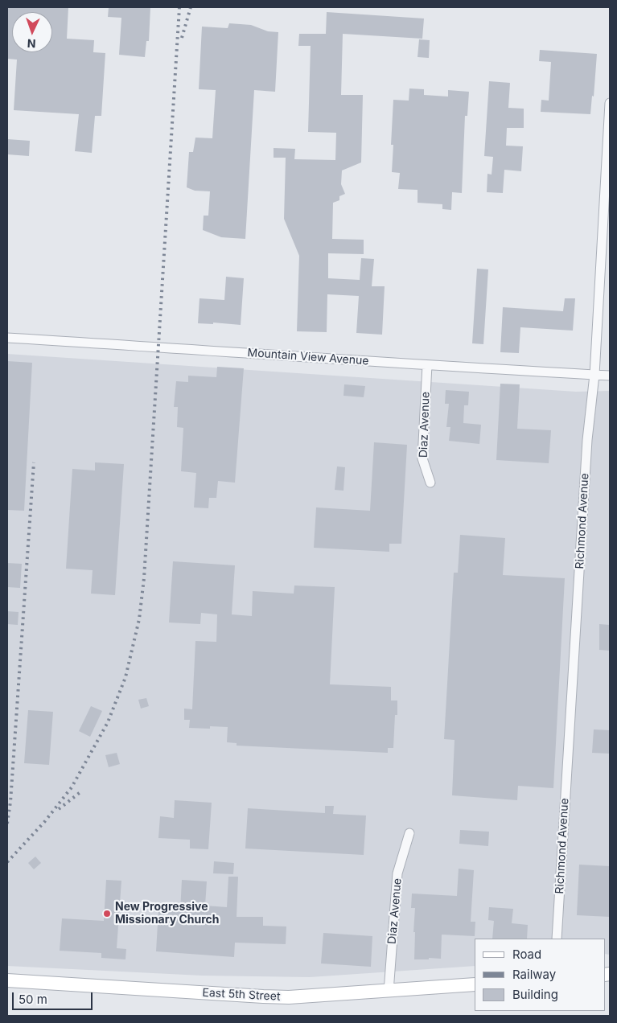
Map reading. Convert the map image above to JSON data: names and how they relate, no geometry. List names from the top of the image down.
{
  "streets": {
    "main road": ["East 5th Street"],
    "street": ["Mountain View Avenue", "Diaz Avenue", "Richmond Avenue"]
  },
  "crossings": [
    ["Mountain View Avenue", "Diaz Avenue"],
    ["Mountain View Avenue", "Richmond Avenue"],
    ["Diaz Avenue", "East 5th Street"]
  ],
  "places": ["New Progressive Missionary Church"],
  "legend": ["Road", "Railway", "Building"],
  "scale_bar": "50 m",
  "north": "bottom"
}
